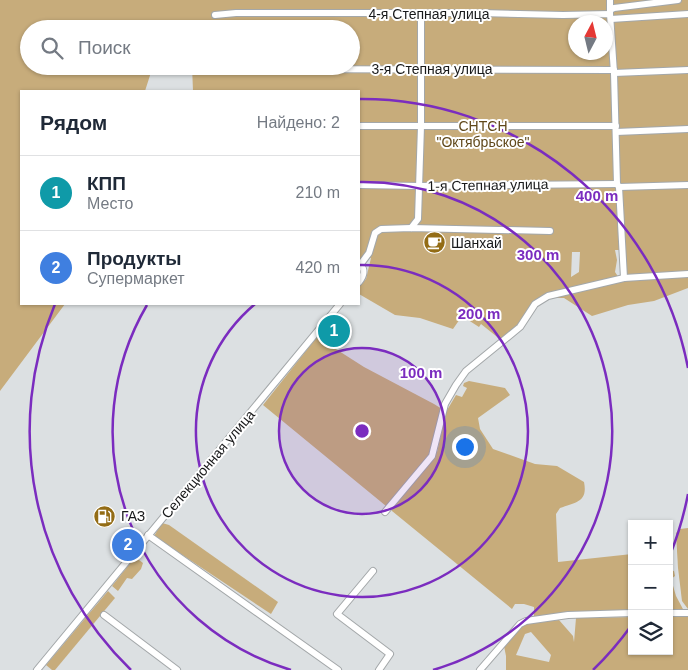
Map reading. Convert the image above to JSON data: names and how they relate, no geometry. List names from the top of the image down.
{
  "streets": {
    "street": [
      "4-я Степная улица",
      "3-я Степная улица",
      "1-я Степная улица",
      "Селекционная улица"
    ]
  },
  "parks": ["СНТСН \"Октябрьское\""],
  "places": {
    "cafe": ["Шанхай"],
    "fuel station": ["ГАЗ"]
  },
  "north": "top",
  "page": {
    "search": "Поиск",
    "heading": ["Рядом", "Найдено: 2"],
    "list": [
      {
        "mark": "1",
        "name": "КПП",
        "note": "Место",
        "value": "210 m"
      },
      {
        "mark": "2",
        "name": "Продукты",
        "note": "Супермаркет",
        "value": "420 m"
      }
    ],
    "pins": ["1", "2"],
    "map_buttons": ["+", "−"]
  },
  "rings": [
    "400 m",
    "300 m",
    "200 m",
    "100 m"
  ]
}
